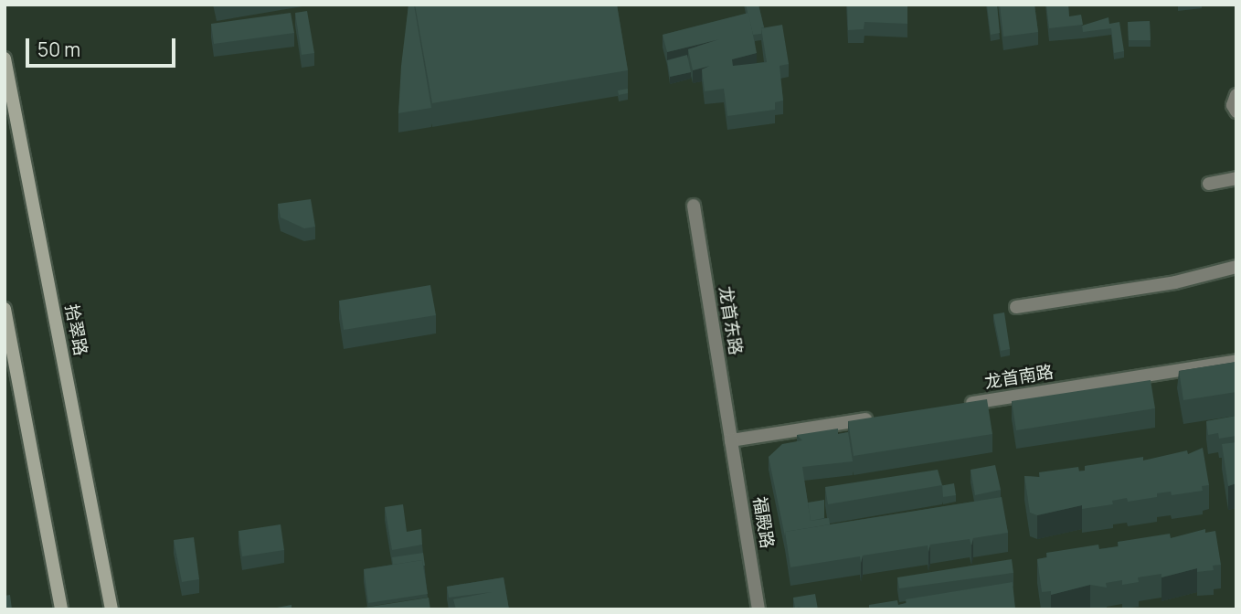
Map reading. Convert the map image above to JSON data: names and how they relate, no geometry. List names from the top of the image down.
{
  "streets": {
    "main road": ["拾翠路"],
    "street": ["龙首东路", "龙首南路", "福殿路"]
  },
  "crossings": [
    ["龙首东路", "福殿路"]
  ],
  "scale_bar": "50 m"
}
